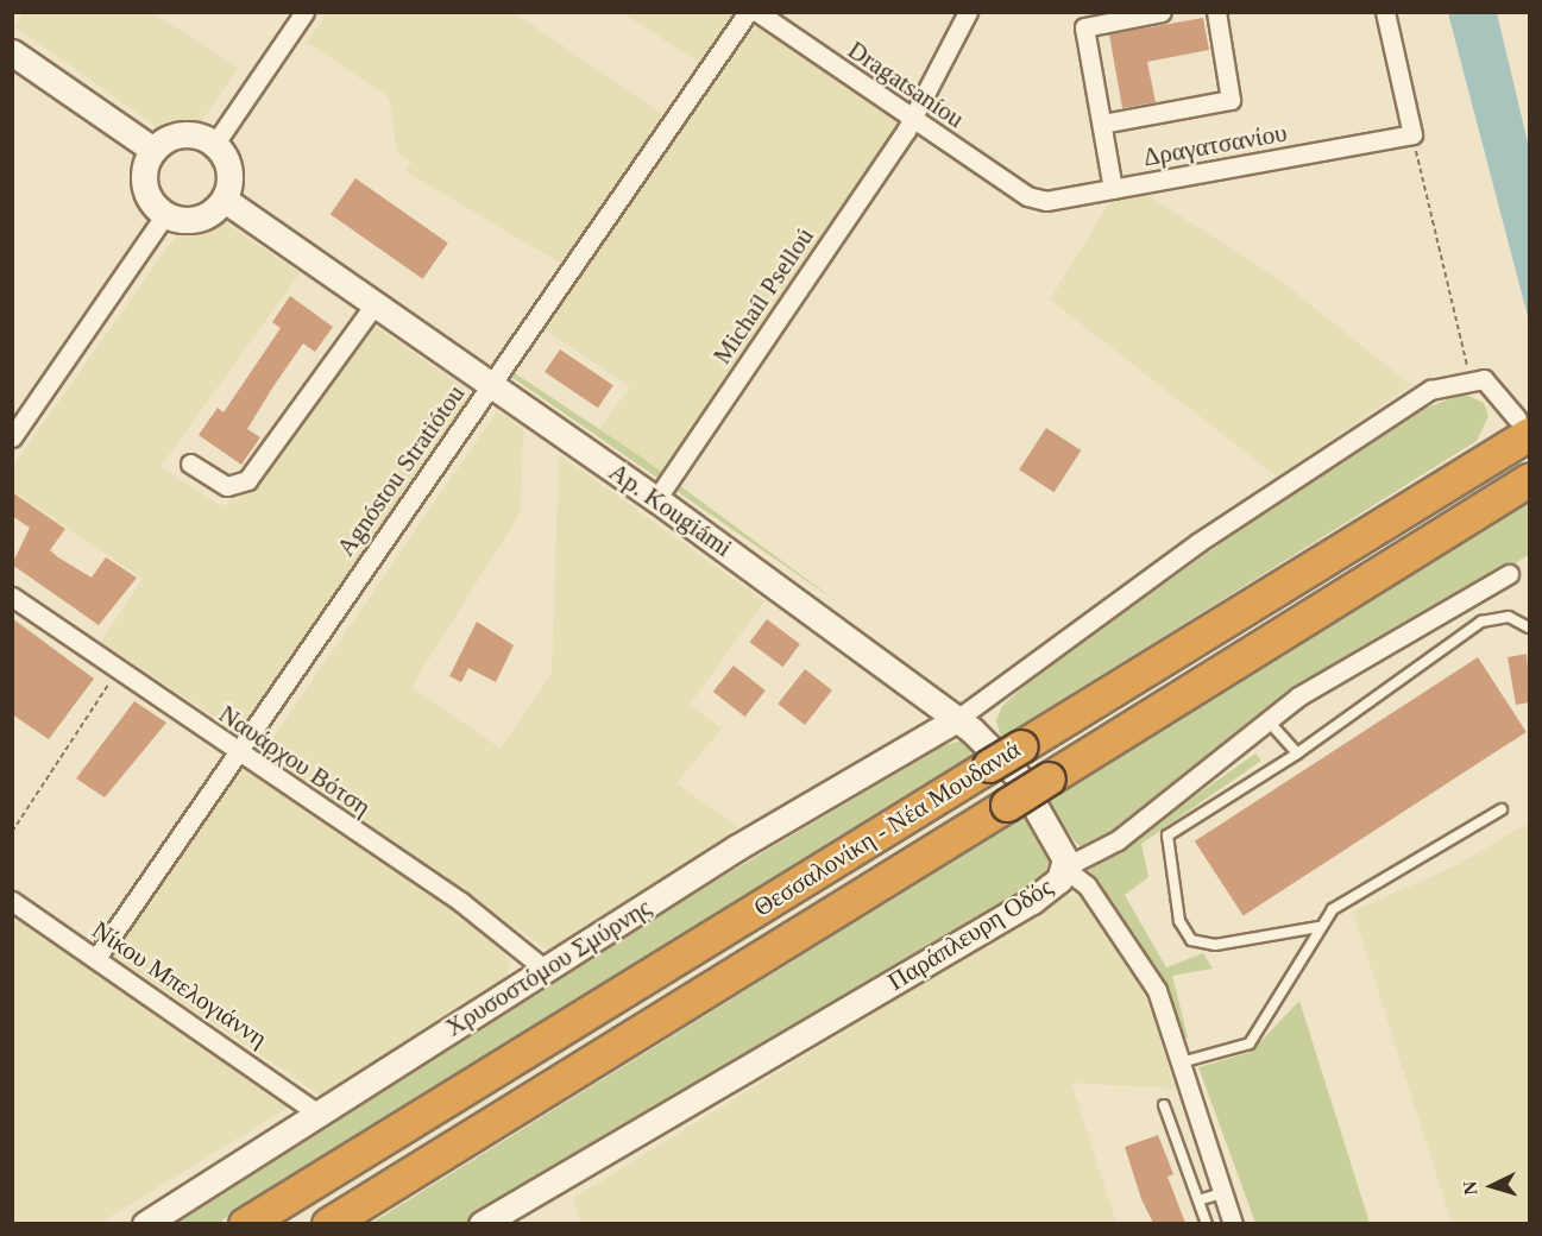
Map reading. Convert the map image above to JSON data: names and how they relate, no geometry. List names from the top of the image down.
{
  "streets": {
    "highway": ["Θεσσαλονίκη - Νέα Μουδανιά"],
    "street": [
      "Dragatsaníou",
      "Δραγατσανίου",
      "Michaíl Pselloú",
      "Agnóstou Stratiótou",
      "Ap. Kougiámi",
      "Ναυάρχου Βότση",
      "Παράπλευρη Οδός",
      "Χρυσοστόμου Σμύρνης",
      "Νίκου Μπελογιάννη"
    ]
  },
  "crossings": [
    ["Dragatsaníou", "Δραγατσανίου"],
    ["Dragatsaníou", "Michaíl Pselloú"],
    ["Michaíl Pselloú", "Ap. Kougiámi"],
    ["Agnóstou Stratiótou", "Ap. Kougiámi"],
    ["Agnóstou Stratiótou", "Ναυάρχου Βότση"],
    ["Agnóstou Stratiótou", "Νίκου Μπελογιάννη"],
    ["Ap. Kougiámi", "Παράπλευρη Οδός"],
    ["Ap. Kougiámi", "Χρυσοστόμου Σμύρνης"],
    ["Ναυάρχου Βότση", "Χρυσοστόμου Σμύρνης"],
    ["Χρυσοστόμου Σμύρνης", "Νίκου Μπελογιάννη"]
  ],
  "north": "left"
}
